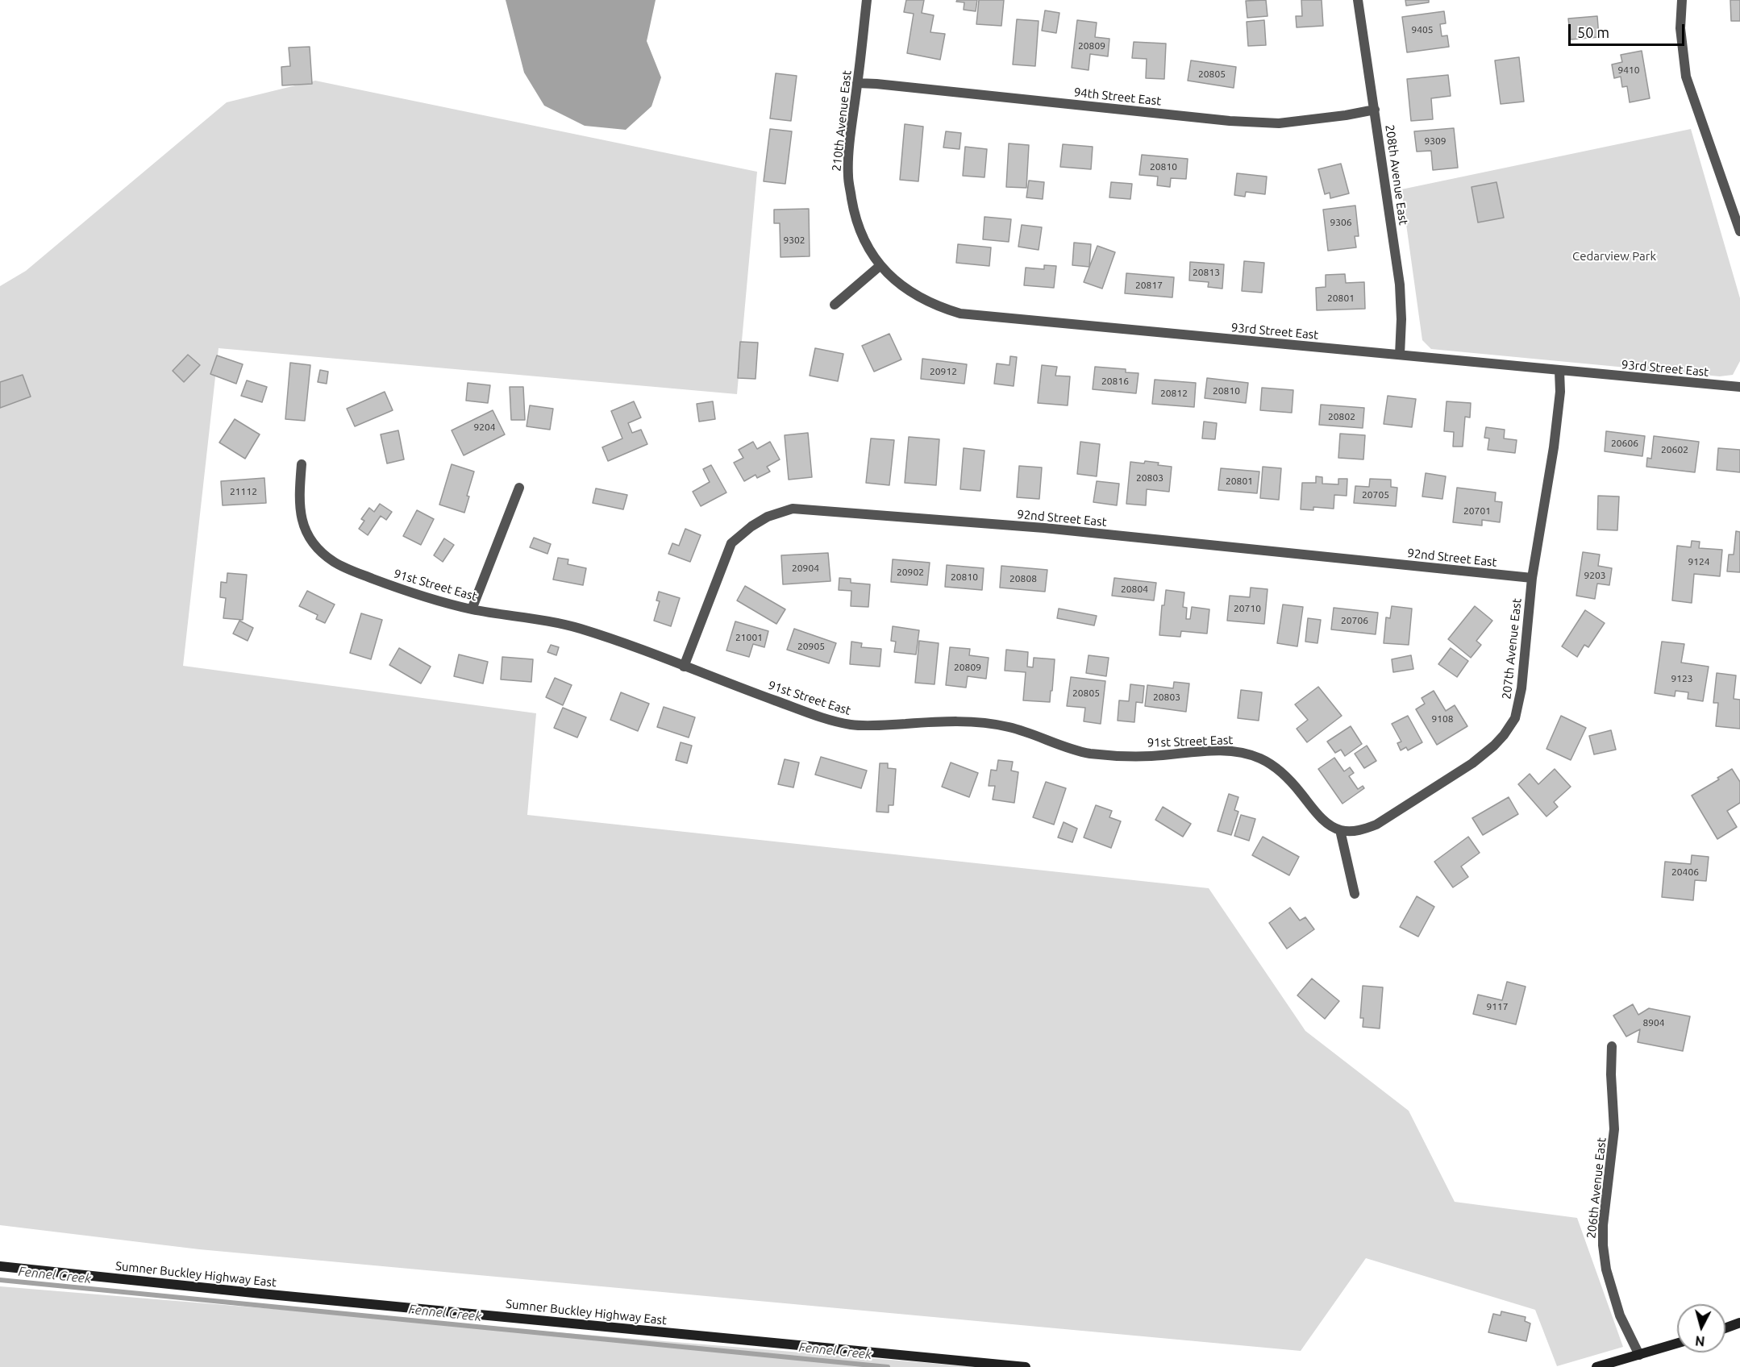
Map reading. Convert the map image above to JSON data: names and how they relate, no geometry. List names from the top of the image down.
{
  "streets": {
    "street": [
      "94th Street East",
      "210th Avenue East",
      "208th Avenue East",
      "93rd Street East",
      "92nd Street East",
      "91st Street East",
      "207th Avenue East",
      "206th Avenue East",
      "Sumner Buckley Highway East"
    ]
  },
  "crossings": [
    ["94th Street East", "210th Avenue East"],
    ["94th Street East", "208th Avenue East"],
    ["210th Avenue East", "93rd Street East"],
    ["208th Avenue East", "93rd Street East"],
    ["93rd Street East", "207th Avenue East"],
    ["92nd Street East", "91st Street East"],
    ["92nd Street East", "207th Avenue East"],
    ["91st Street East", "207th Avenue East"]
  ],
  "water": ["Fennel Creek"],
  "parks": ["Cedarview Park"],
  "house_numbers": [
    "9405",
    "20809",
    "9410",
    "20805",
    "9309",
    "20810",
    "9306",
    "9302",
    "20813",
    "20817",
    "20801",
    "20912",
    "20816",
    "20810",
    "20812",
    "20802",
    "9204",
    "20606",
    "20602",
    "20803",
    "20801",
    "21112",
    "20705",
    "20701",
    "9124",
    "20904",
    "20902",
    "9203",
    "20810",
    "20808",
    "20804",
    "20710",
    "20706",
    "21001",
    "20905",
    "20809",
    "9123",
    "20805",
    "20803",
    "9108",
    "20406",
    "9117",
    "8904"
  ],
  "scale_bar": "50 m",
  "north": "bottom"
}
